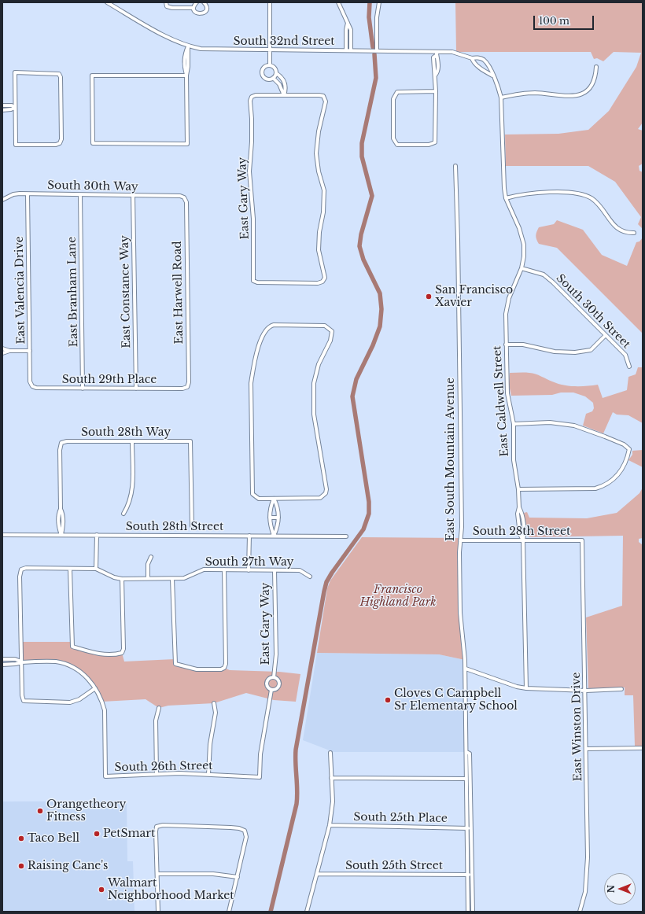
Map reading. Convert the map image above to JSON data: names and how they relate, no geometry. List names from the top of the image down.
{
  "streets": {
    "street": [
      "South 32nd Street",
      "South 30th Way",
      "East Gary Way",
      "East Valencia Drive",
      "East Branham Lane",
      "East Constance Way",
      "East Harwell Road",
      "South 30th Street",
      "South 29th Place",
      "East Caldwell Street",
      "South 28th Way",
      "East South Mountain Avenue",
      "South 28th Street",
      "South 27th Way",
      "East Winston Drive",
      "South 26th Street",
      "South 25th Place",
      "South 25th Street"
    ]
  },
  "crossings": [
    ["South 30th Way", "East Valencia Drive"],
    ["South 30th Way", "East Branham Lane"],
    ["South 30th Way", "East Constance Way"],
    ["South 30th Way", "East Harwell Road"],
    ["East Gary Way", "South 27th Way"],
    ["East Gary Way", "South 26th Street"],
    ["East Valencia Drive", "South 29th Place"],
    ["East Branham Lane", "South 29th Place"],
    ["East Constance Way", "South 29th Place"],
    ["East Harwell Road", "South 29th Place"],
    ["South 30th Street", "East Caldwell Street"],
    ["East Caldwell Street", "South 28th Street"],
    ["South 28th Way", "South 28th Street"],
    ["East South Mountain Avenue", "South 28th Street"],
    ["East South Mountain Avenue", "South 25th Place"],
    ["East South Mountain Avenue", "South 25th Street"],
    ["South 28th Street", "East Winston Drive"]
  ],
  "parks": ["Francisco Highland Park"],
  "places": [
    "San Francisco Xavier",
    "Cloves C Campbell Sr Elementary School",
    "Orangetheory Fitness",
    "PetSmart",
    "Taco Bell",
    "Raising Cane's",
    "Walmart Neighborhood Market"
  ],
  "scale_bar": "100 m",
  "north": "left"
}
